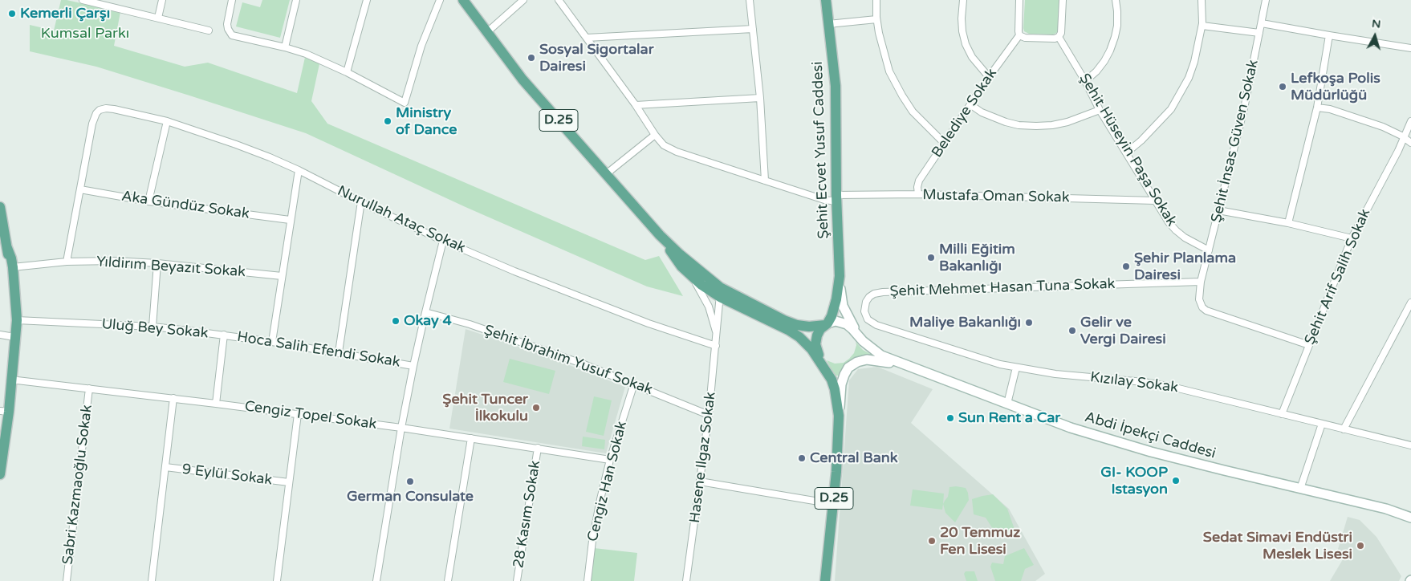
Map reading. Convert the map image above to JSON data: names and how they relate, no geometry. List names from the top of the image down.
{
  "streets": {
    "main road": ["D.25", "Şehit Ecvet Yusuf Caddesi", "Abdi İpekçi Caddesi"],
    "street": [
      "Belediye Sokak",
      "Şehit İnsas Güven Sokak",
      "Şehit Hüseyin Paşa Sokak",
      "Mustafa Oman Sokak",
      "Aka Gündüz Sokak",
      "Nurullah Ataç Sokak",
      "Yıldirım Beyazıt Sokak",
      "Şehit Arif Salih Sokak",
      "Şehit Mehmet Hasan Tuna Sokak",
      "Uluğ Bey Sokak",
      "Hoca Salih Efendi Sokak",
      "Şehit İbrahim Yusuf Sokak",
      "Kızılay Sokak",
      "Cengiz Topel Sokak",
      "Hasene Ilgaz Sokak",
      "9 Eylül Sokak",
      "Cengiz Han Sokak",
      "Sabri Kazmaoğlu Sokak",
      "28 Kasım Sokak"
    ]
  },
  "crossings": [
    ["Belediye Sokak", "Mustafa Oman Sokak"],
    ["D.25", "Şehit Ecvet Yusuf Caddesi"],
    ["D.25", "Abdi İpekçi Caddesi"],
    ["D.25", "Hasene Ilgaz Sokak"],
    ["Şehit İnsas Güven Sokak", "Şehit Hüseyin Paşa Sokak"],
    ["Şehit İnsas Güven Sokak", "Şehit Arif Salih Sokak"],
    ["Şehit İnsas Güven Sokak", "Şehit Mehmet Hasan Tuna Sokak"],
    ["Şehit Ecvet Yusuf Caddesi", "Mustafa Oman Sokak"],
    ["Şehit Ecvet Yusuf Caddesi", "Abdi İpekçi Caddesi"],
    ["Şehit Hüseyin Paşa Sokak", "Mustafa Oman Sokak"],
    ["Aka Gündüz Sokak", "Nurullah Ataç Sokak"],
    ["Nurullah Ataç Sokak", "Hasene Ilgaz Sokak"],
    ["Şehit Arif Salih Sokak", "Kızılay Sokak"],
    ["Şehit Mehmet Hasan Tuna Sokak", "Kızılay Sokak"],
    ["Uluğ Bey Sokak", "Hoca Salih Efendi Sokak"],
    ["Uluğ Bey Sokak", "Cengiz Topel Sokak"],
    ["Şehit İbrahim Yusuf Sokak", "Hasene Ilgaz Sokak"],
    ["Şehit İbrahim Yusuf Sokak", "Cengiz Han Sokak"],
    ["Cengiz Topel Sokak", "Cengiz Han Sokak"],
    ["Cengiz Topel Sokak", "Sabri Kazmaoğlu Sokak"],
    ["Cengiz Topel Sokak", "28 Kasım Sokak"]
  ],
  "parks": ["Kumsal Parkı"],
  "places": [
    "Kemerli Çarşı",
    "Sosyal Sigortalar Dairesi",
    "Lefkoşa Polis Müdürlüğü",
    "Ministry of Dance",
    "Milli Eğitim Bakanlığı",
    "Şehir Planlama Dairesi",
    "Okay 4",
    "Maliye Bakanlığı",
    "Gelir ve Vergi Dairesi",
    "Şehit Tuncer İlkokulu",
    "Sun Rent a Car",
    "Central Bank",
    "GI- KOOP Istasyon",
    "German Consulate",
    "20 Temmuz Fen Lisesi",
    "Sedat Simavi Endüstri Meslek Lisesi"
  ],
  "north": "top"
}
